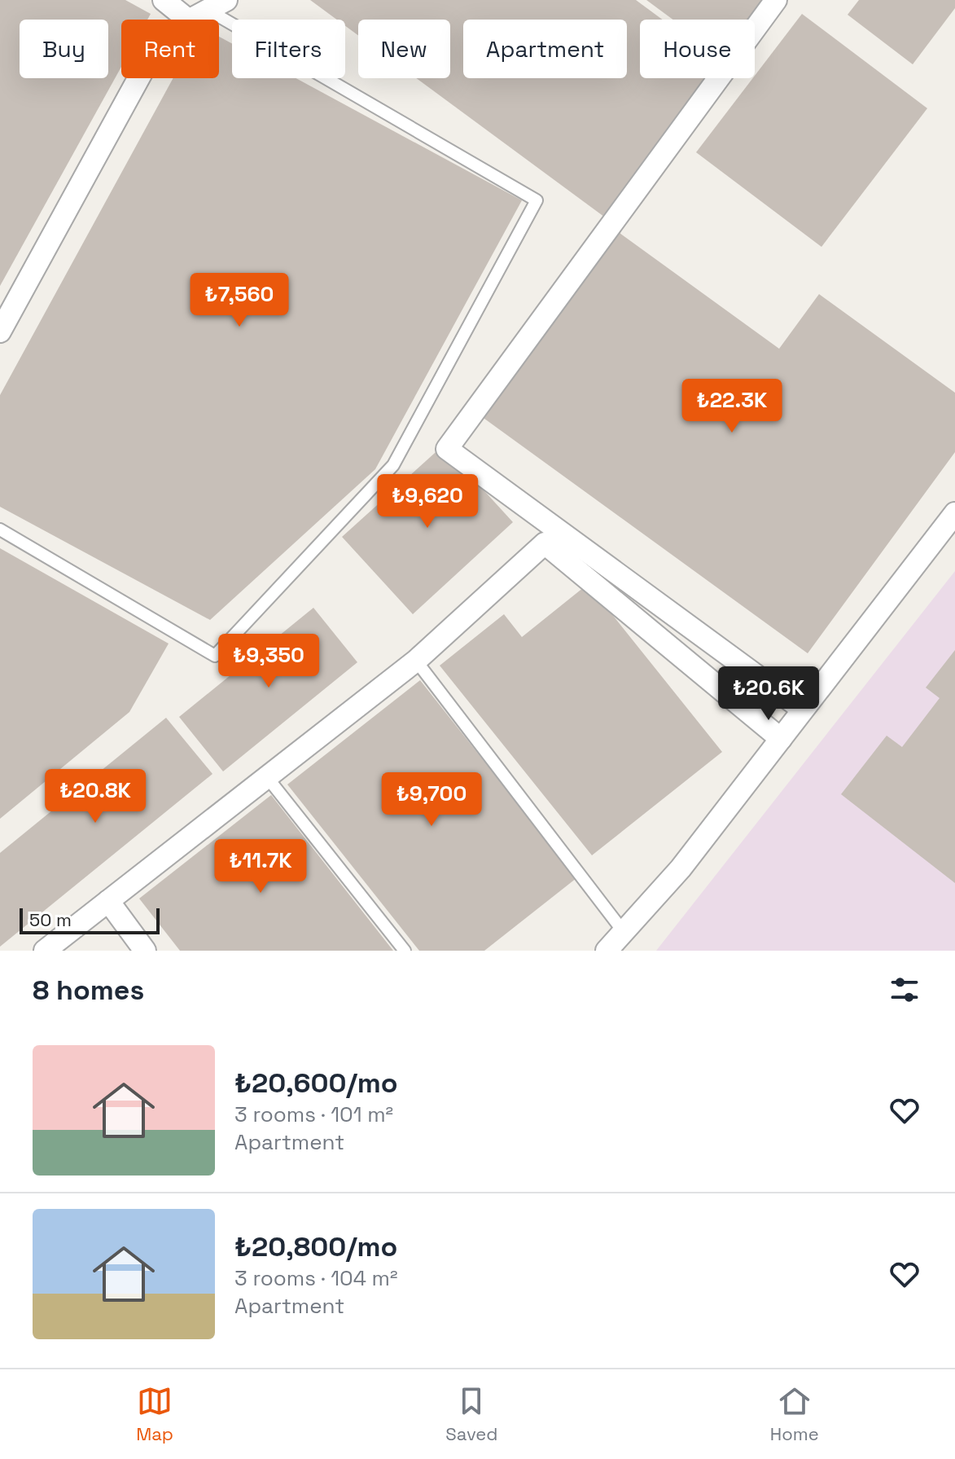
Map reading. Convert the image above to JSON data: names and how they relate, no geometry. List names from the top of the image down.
{
  "scale_bar": "50 m",
  "page": {
    "chip": [
      "Buy",
      "Rent",
      "Filters",
      "New",
      "Apartment",
      "House"
    ],
    "price": [
      "₺7,560",
      "₺22.3K",
      "₺9,620",
      "₺9,350",
      "₺20.6K",
      "₺20.8K",
      "₺9,700",
      "₺11.7K"
    ],
    "scale": "50 m",
    "heading": "8 homes",
    "list": [
      {
        "name": "₺20,600/mo",
        "note": "3 rooms · 101 m² · Apartment"
      },
      {
        "name": "₺20,800/mo",
        "note": "3 rooms · 104 m² · Apartment"
      }
    ],
    "tabs": ["Map", "Saved", "Home"]
  }
}
